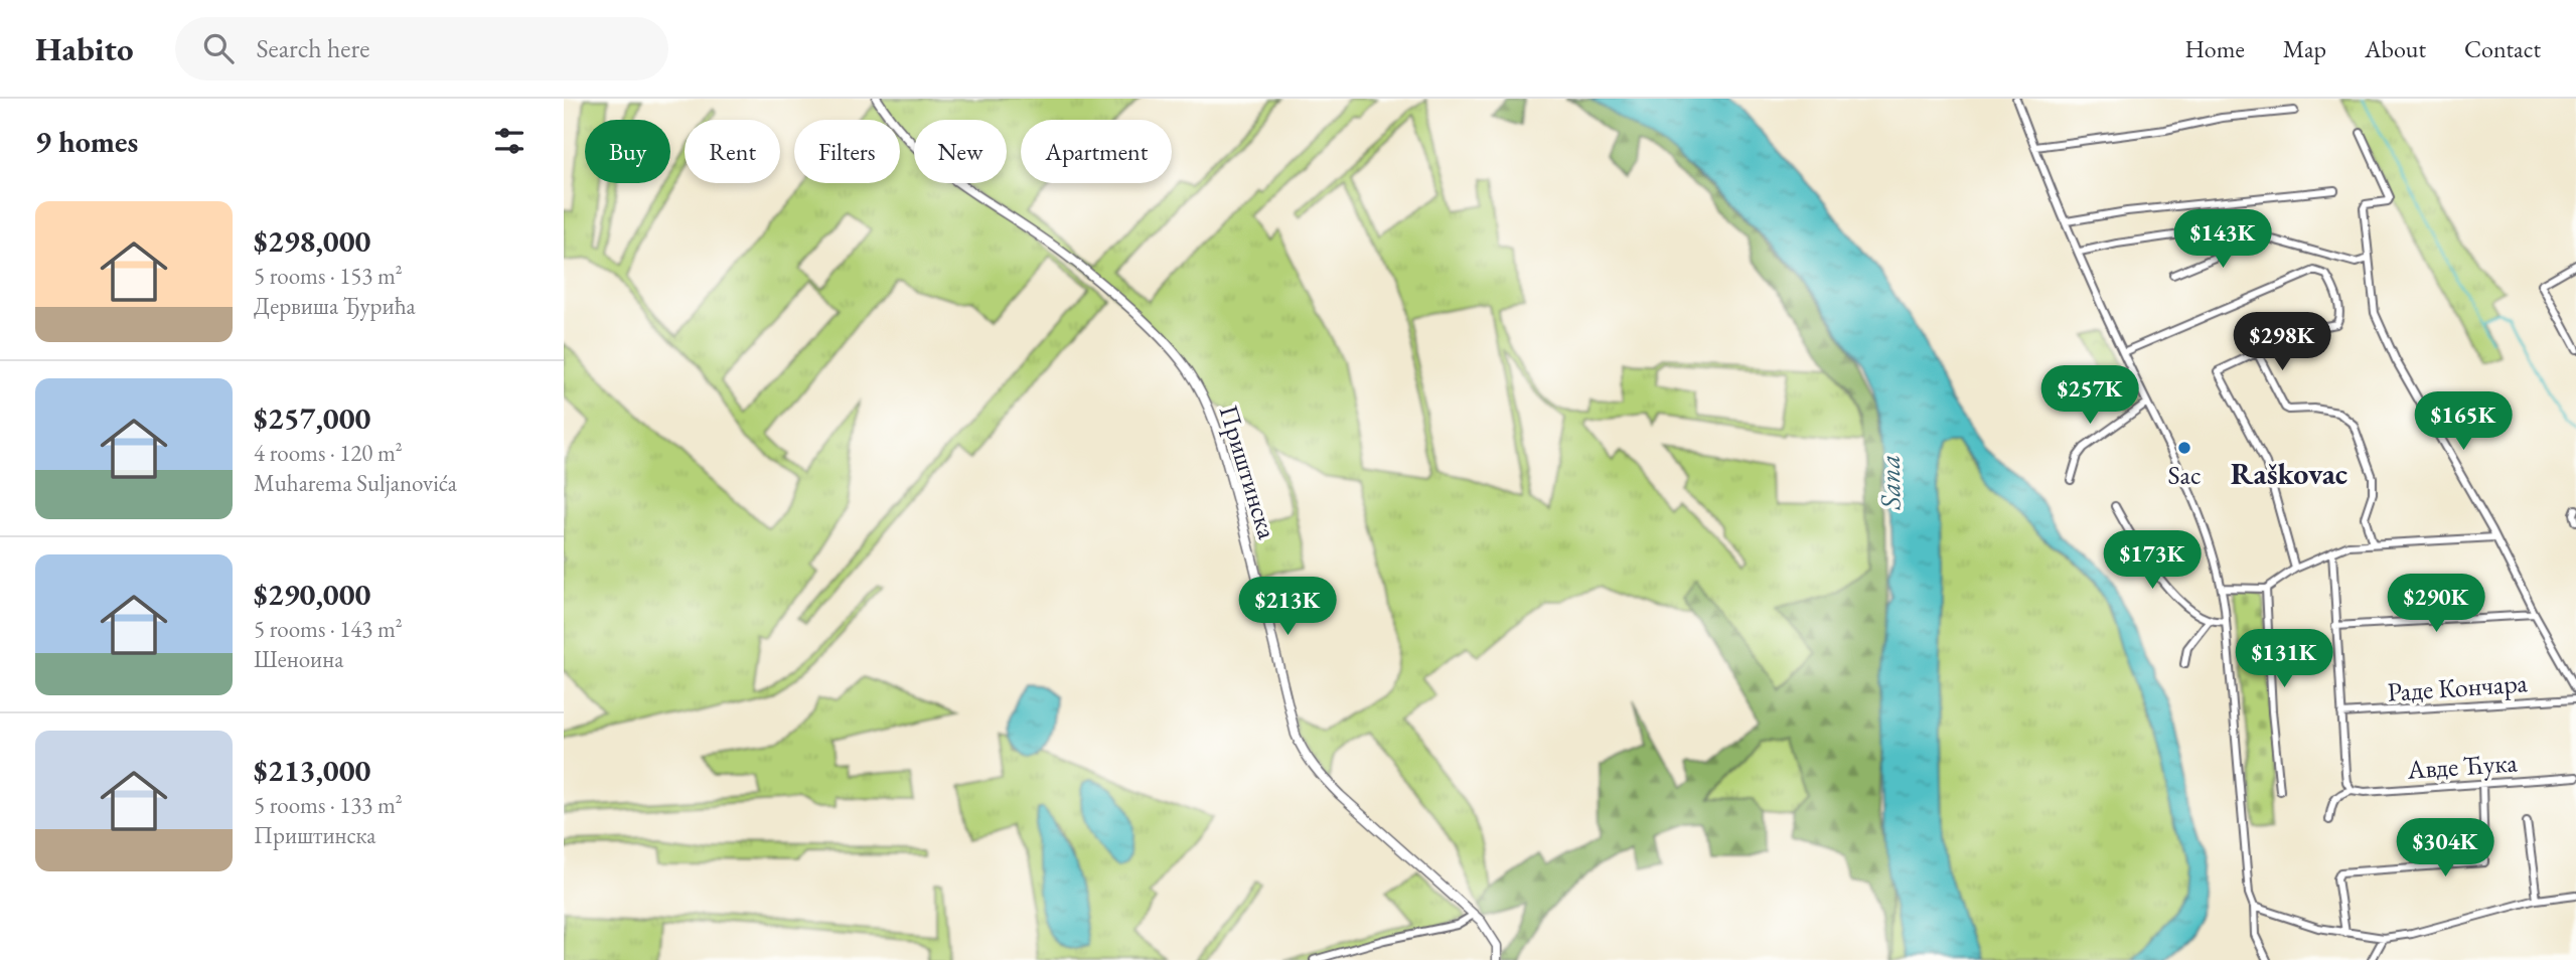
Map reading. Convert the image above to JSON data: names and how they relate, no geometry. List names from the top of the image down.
{
  "streets": {
    "street": ["Приштинска", "Раде Кончара", "Авде Ћука"]
  },
  "districts": ["Raškovac"],
  "water": ["Sana"],
  "places": ["Sac"],
  "page": {
    "header": "Habito",
    "search": "Search here",
    "nav": [
      "Home",
      "Map",
      "About",
      "Contact"
    ],
    "heading": "9 homes",
    "chip": [
      "Buy",
      "Rent",
      "Filters",
      "New",
      "Apartment"
    ],
    "list": [
      {
        "name": "$298,000",
        "note": "5 rooms · 153 m² · Дервиша Ђурића"
      },
      {
        "name": "$257,000",
        "note": "4 rooms · 120 m² · Muharema Suljanovića"
      },
      {
        "name": "$290,000",
        "note": "5 rooms · 143 m² · Шеноина"
      },
      {
        "name": "$213,000",
        "note": "5 rooms · 133 m² · Приштинска"
      }
    ],
    "price": [
      "$143K",
      "$298K",
      "$257K",
      "$165K",
      "$173K",
      "$290K",
      "$213K",
      "$131K",
      "$304K"
    ]
  }
}
